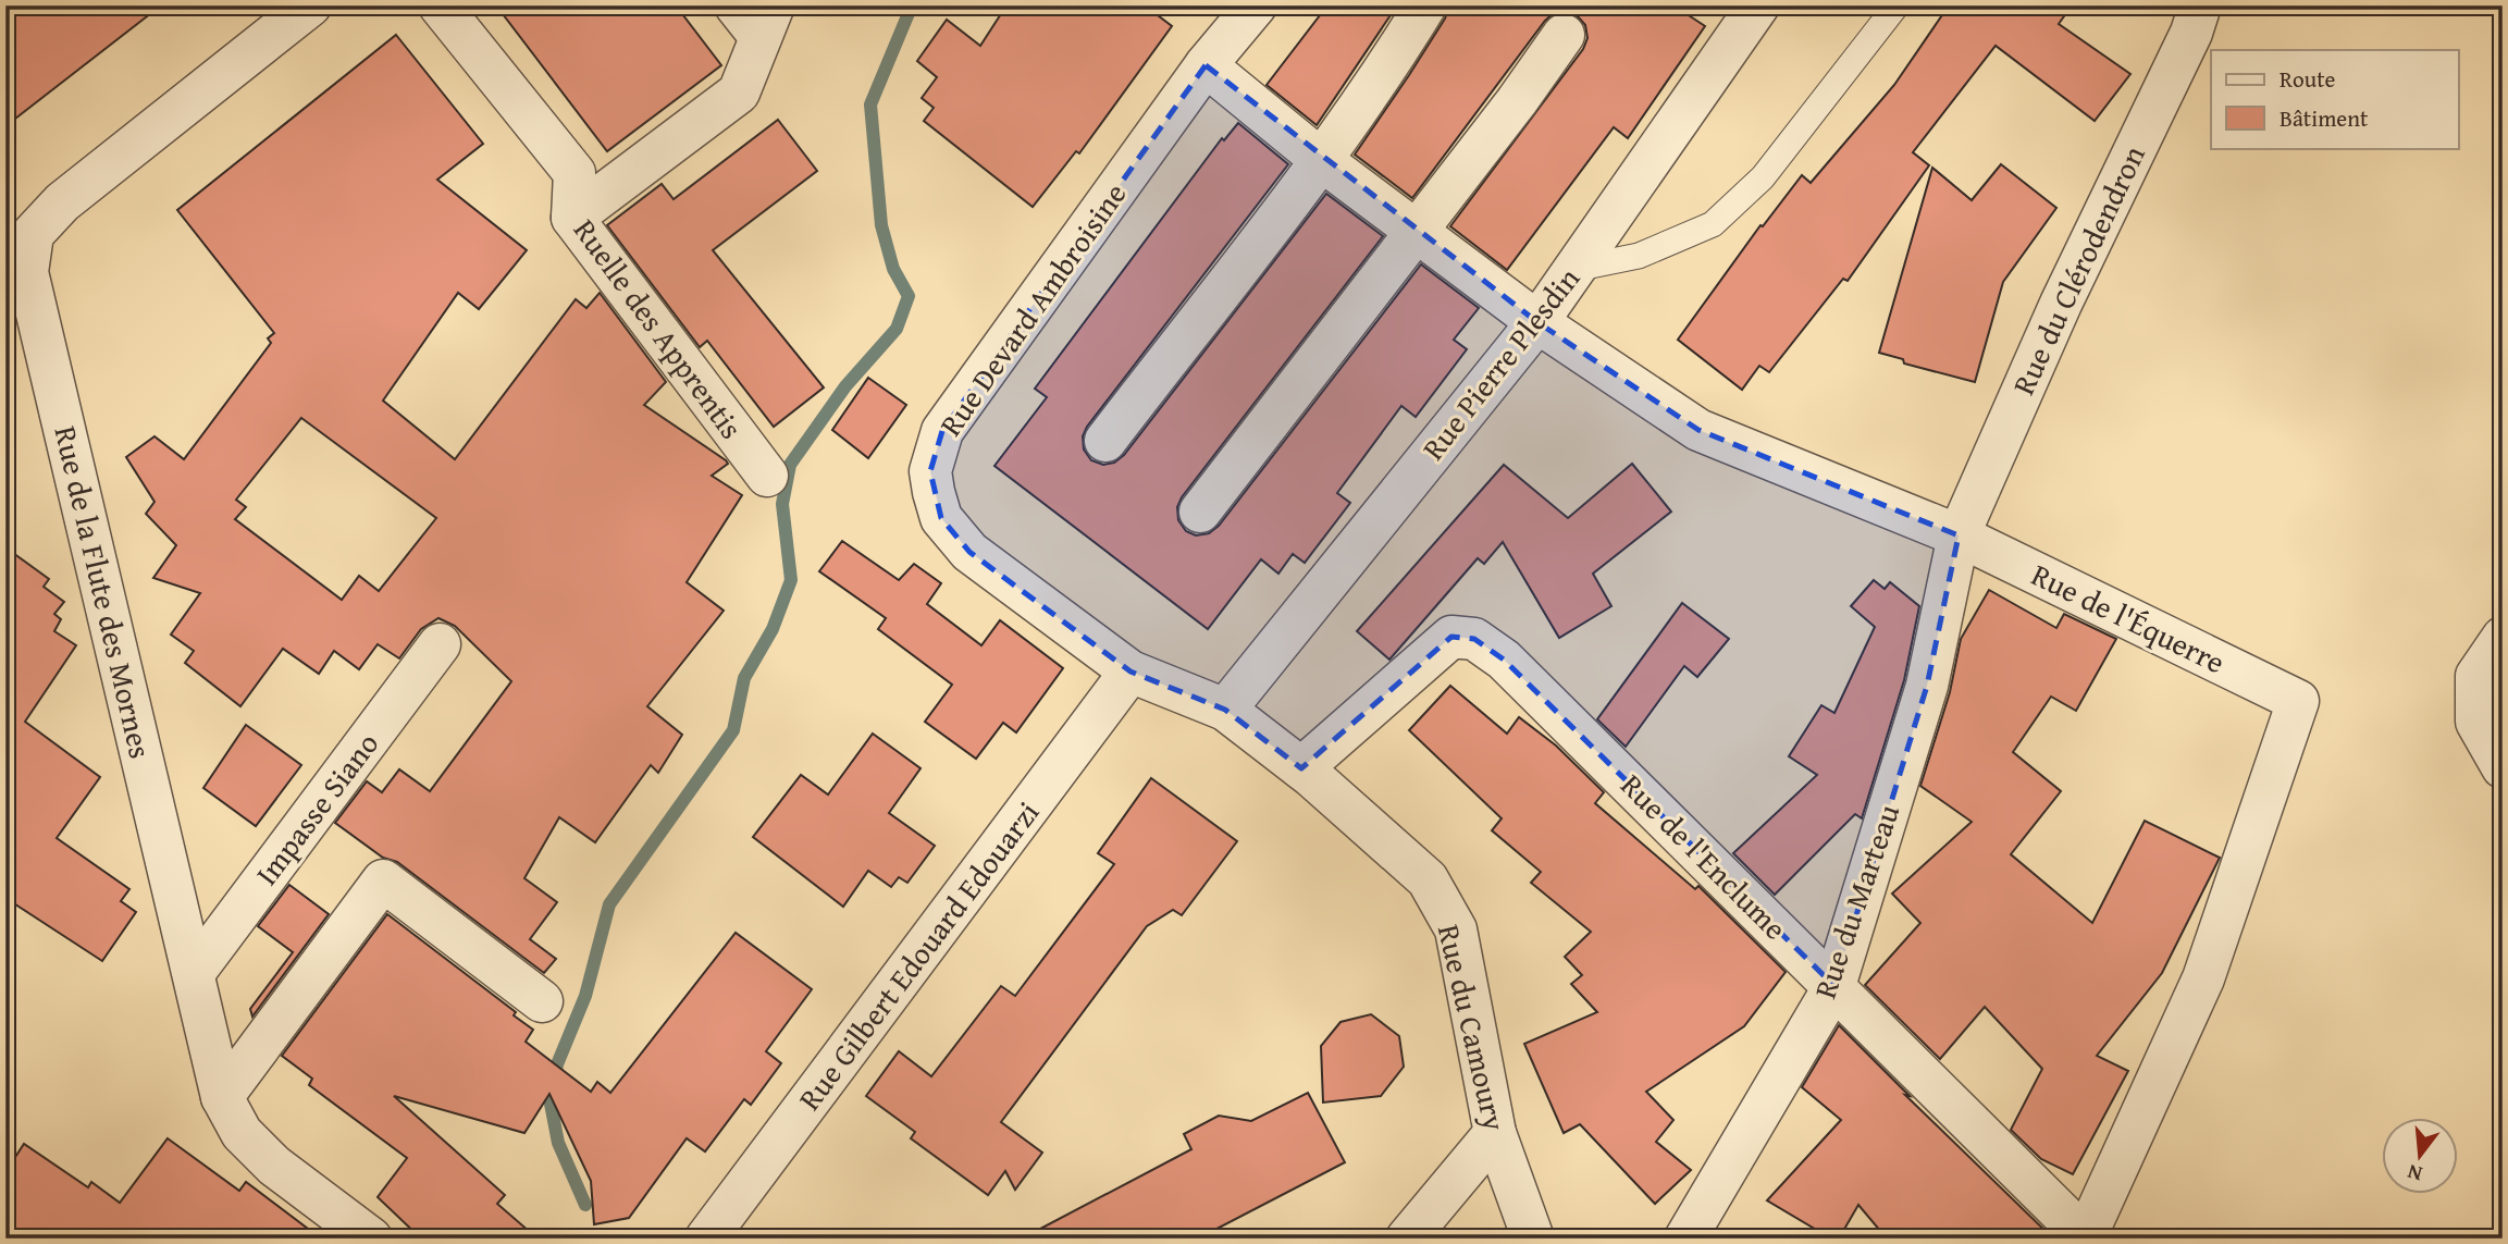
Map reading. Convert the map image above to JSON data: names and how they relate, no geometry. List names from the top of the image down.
{
  "streets": {
    "street": [
      "Rue du Clérodendron",
      "Rue Devard Ambroisine",
      "Ruelle des Apprentis",
      "Rue Pierre Plesdin",
      "Rue de la Flute des Mornes",
      "Rue de l'Équerre",
      "Impasse Siano",
      "Rue de l'Enclume",
      "Rue du Marteau",
      "Rue Gilbert Edouard Edouarzi",
      "Rue du Camoury"
    ]
  },
  "crossings": [
    ["Rue du Clérodendron", "Rue de l'Équerre"],
    ["Rue du Clérodendron", "Rue du Marteau"],
    ["Rue Devard Ambroisine", "Rue Pierre Plesdin"],
    ["Rue Devard Ambroisine", "Rue de l'Équerre"],
    ["Rue Devard Ambroisine", "Rue de l'Enclume"],
    ["Rue Devard Ambroisine", "Rue Gilbert Edouard Edouarzi"],
    ["Rue Devard Ambroisine", "Rue du Camoury"],
    ["Rue Pierre Plesdin", "Rue de l'Équerre"],
    ["Rue de la Flute des Mornes", "Impasse Siano"],
    ["Rue de l'Équerre", "Rue de l'Enclume"],
    ["Rue de l'Équerre", "Rue du Marteau"],
    ["Rue de l'Enclume", "Rue du Marteau"],
    ["Rue de l'Enclume", "Rue du Camoury"]
  ],
  "legend": ["Route", "Bâtiment"],
  "north": "bottom"
}
